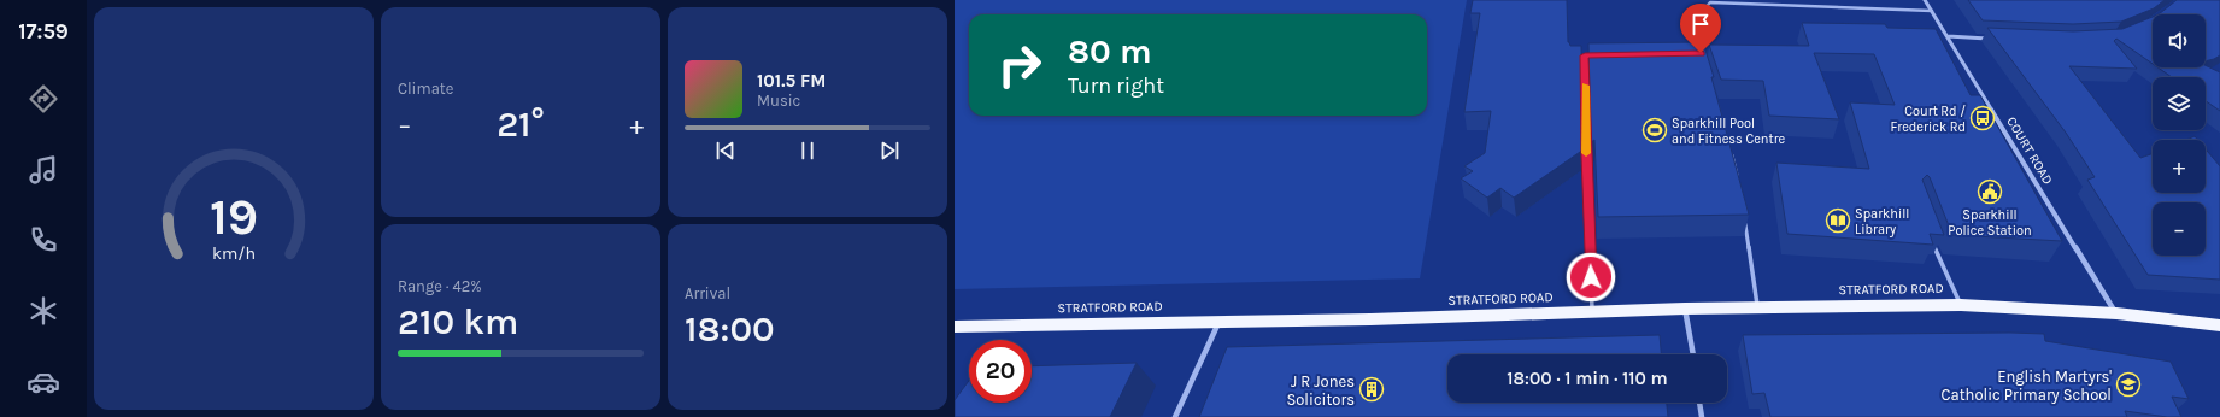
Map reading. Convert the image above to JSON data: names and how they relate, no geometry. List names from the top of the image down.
{
  "streets": {
    "highway": ["STRATFORD ROAD"],
    "street": ["COURT ROAD"]
  },
  "crossings": [
    ["COURT ROAD", "STRATFORD ROAD"]
  ],
  "places": {
    "bus stop": ["Court Rd / Frederick Rd"],
    "sports": ["Sparkhill Pool and Fitness Centre"],
    "public building": ["Sparkhill Police Station"],
    "library": ["Sparkhill Library"],
    "school or university": ["English Martyrs' Catholic Primary School"],
    "building": ["J R Jones Solicitors"]
  },
  "page": {
    "tabs": "17:59",
    "tile": [
      "Climate",
      ["Range · 42%", "210 km"],
      ["Arrival", "18:00"]
    ],
    "map_buttons": ["+", "−"],
    "turn": ["80 m", "Turn right"],
    "song": ["101.5 FM", "Music"],
    "heat": ["−", "21°", "+"],
    "limit": "20",
    "trip": "18:00 · 1 min · 110 m",
    "gauge": ["19", "km/h"]
  }
}
